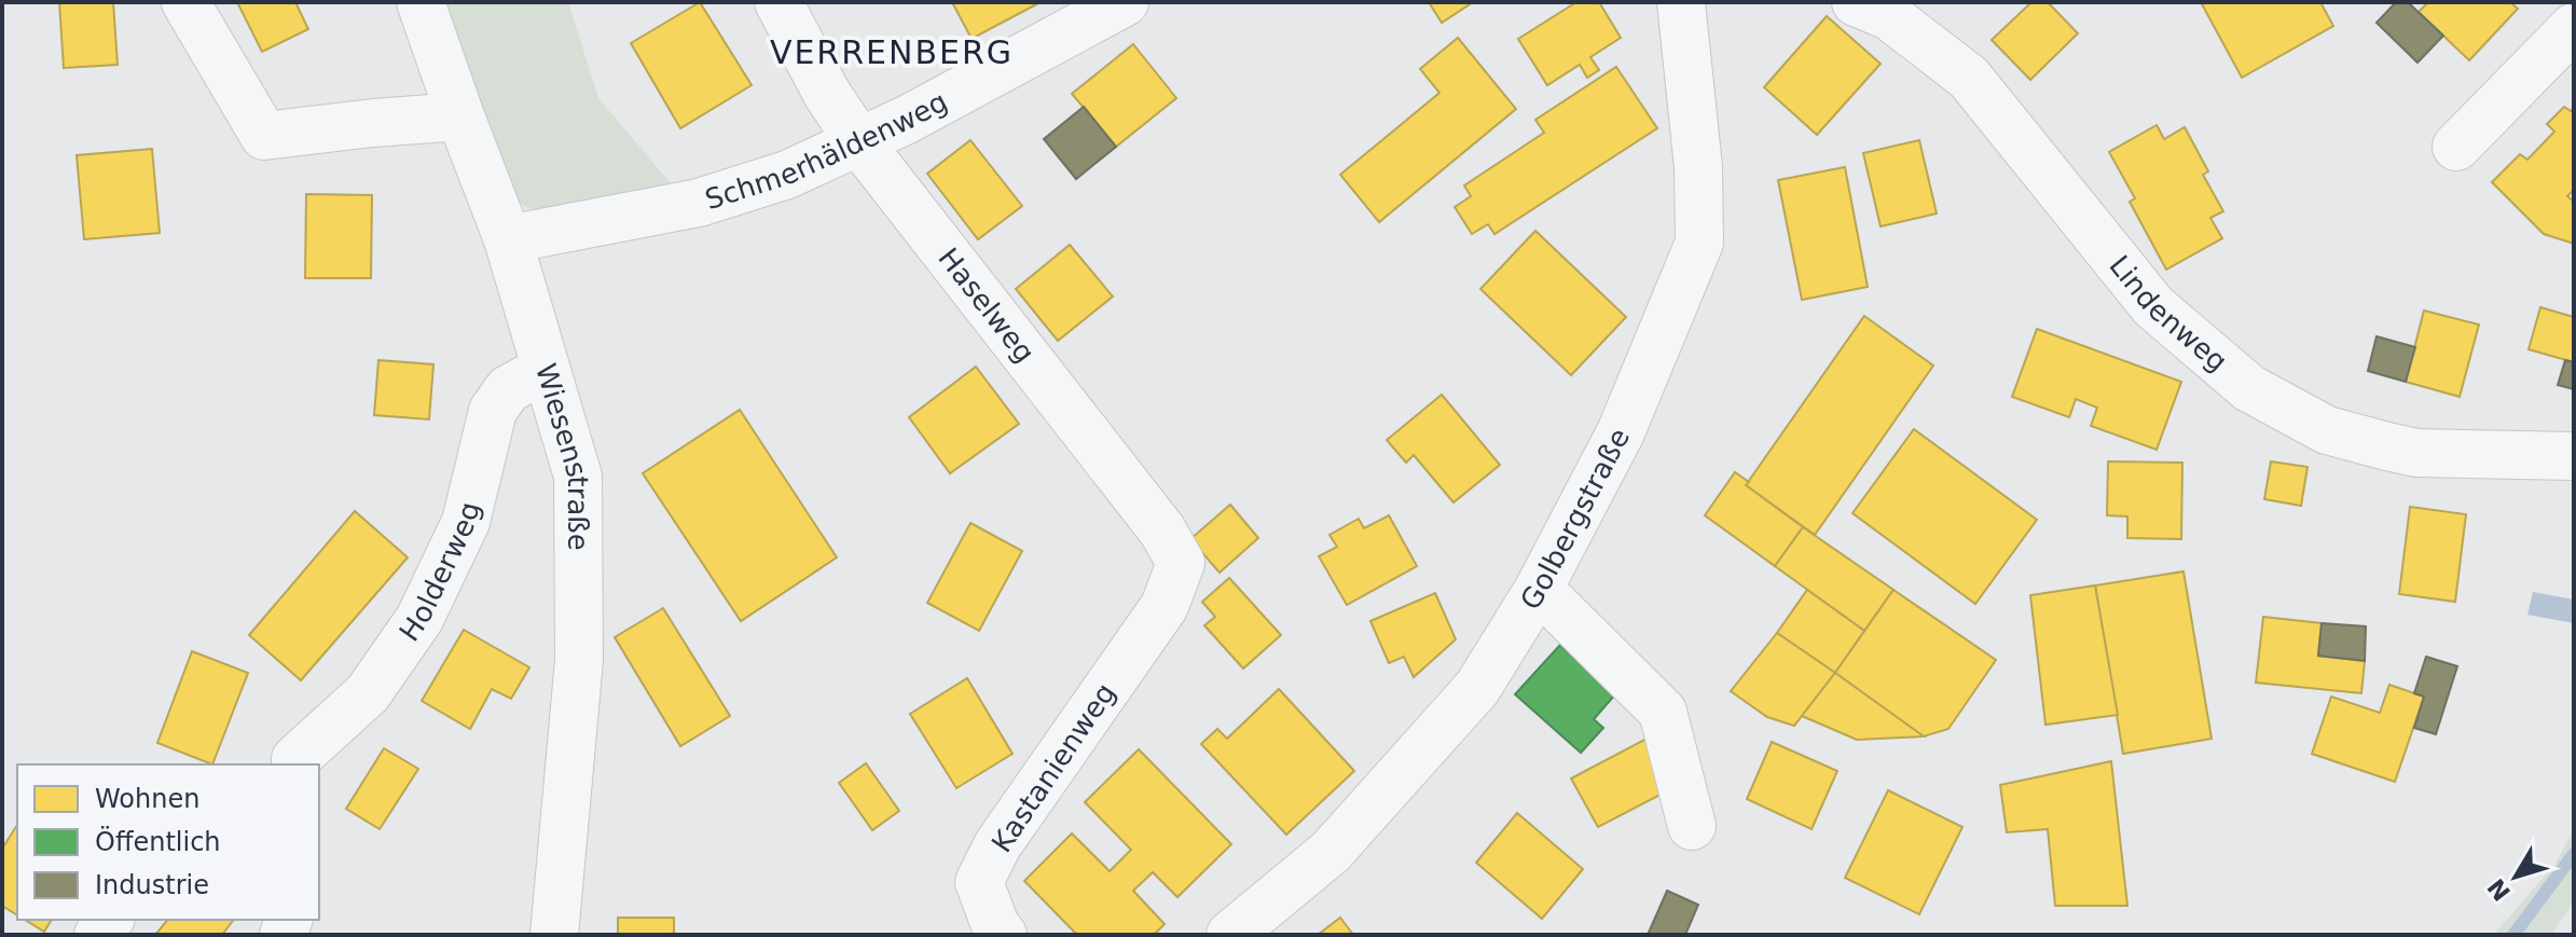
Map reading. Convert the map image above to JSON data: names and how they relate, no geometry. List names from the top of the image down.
{
  "streets": {
    "street": [
      "Schmerhäldenweg",
      "Haselweg",
      "Lindenweg",
      "Wiesenstraße",
      "Golbergstraße",
      "Holderweg",
      "Kastanienweg"
    ]
  },
  "crossings": [
    ["Schmerhäldenweg", "Haselweg"],
    ["Schmerhäldenweg", "Wiesenstraße"],
    ["Haselweg", "Kastanienweg"],
    ["Wiesenstraße", "Holderweg"]
  ],
  "districts": ["VERRENBERG"],
  "legend": ["Wohnen", "Öffentlich", "Industrie"],
  "north": "bottom left"
}
